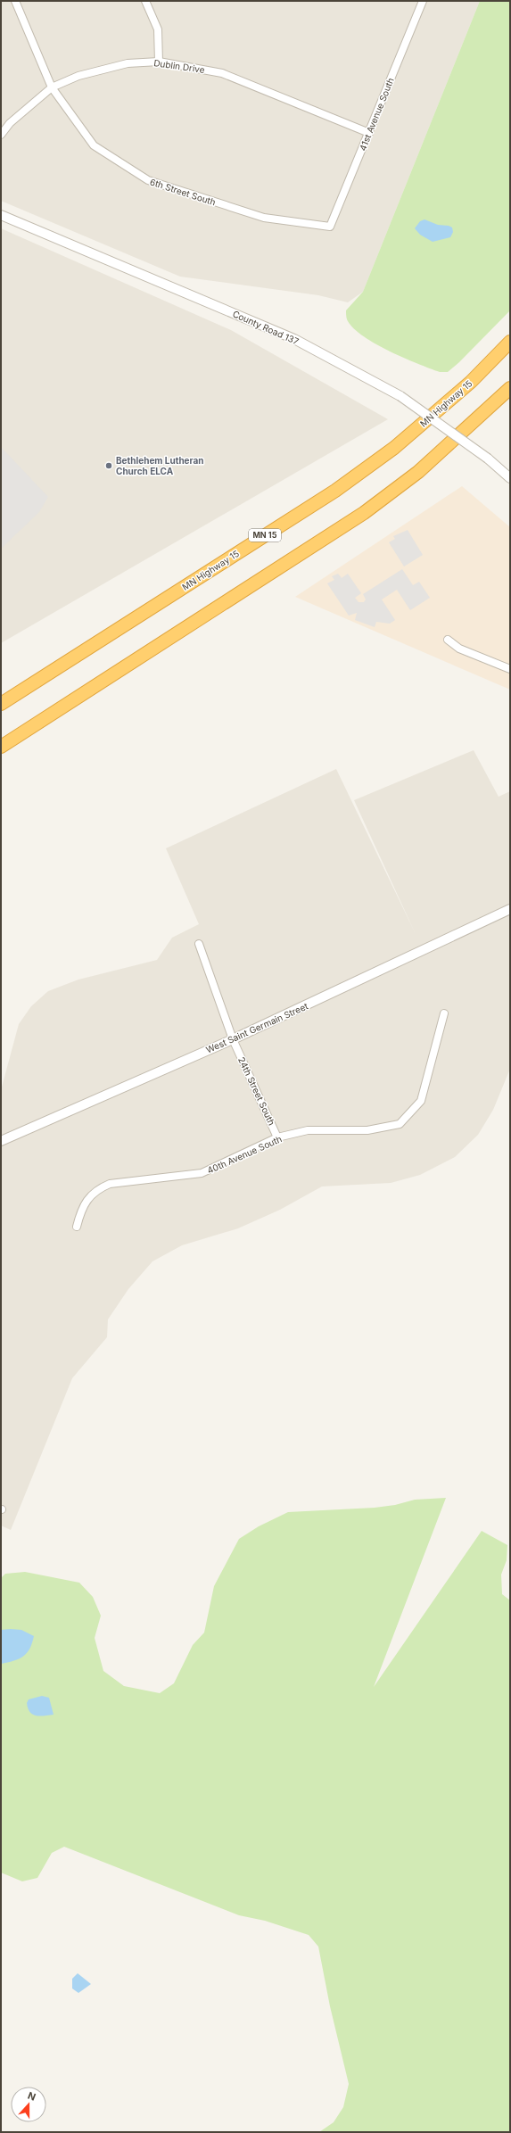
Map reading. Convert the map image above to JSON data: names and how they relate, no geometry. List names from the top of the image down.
{
  "streets": {
    "highway": ["MN Highway 15", "MN 15"],
    "street": [
      "Dublin Drive",
      "41st Avenue South",
      "6th Street South",
      "County Road 137",
      "West Saint Germain Street",
      "24th Street South",
      "40th Avenue South"
    ]
  },
  "crossings": [
    ["Dublin Drive", "41st Avenue South"],
    ["Dublin Drive", "6th Street South"],
    ["41st Avenue South", "6th Street South"],
    ["West Saint Germain Street", "24th Street South"],
    ["24th Street South", "40th Avenue South"]
  ],
  "places": ["Bethlehem Lutheran Church ELCA"],
  "north": "top"
}
